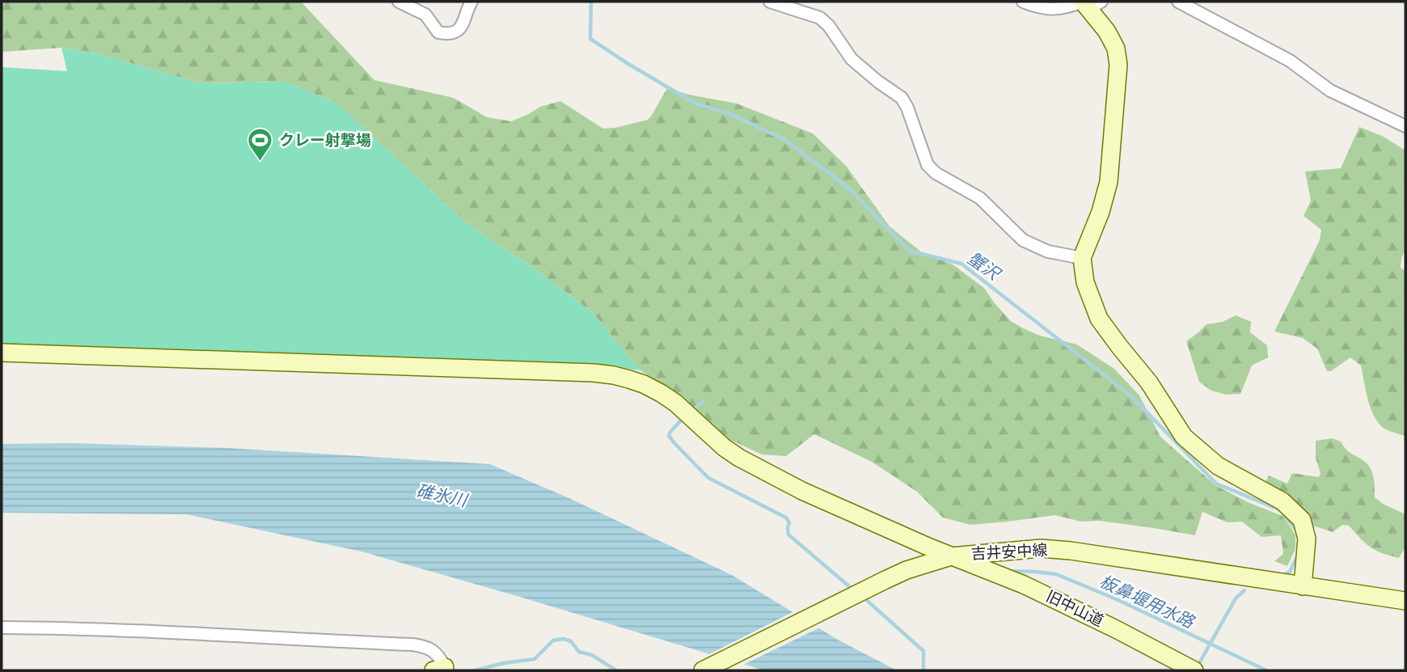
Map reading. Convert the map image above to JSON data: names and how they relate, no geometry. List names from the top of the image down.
{
  "streets": {
    "street": ["吉井安中線", "旧中山道"]
  },
  "crossings": [
    ["吉井安中線", "旧中山道"]
  ],
  "water": ["蟹沢", "碓氷川", "板鼻堰用水路"],
  "places": {
    "sports": ["クレー射撃場"]
  }
}
